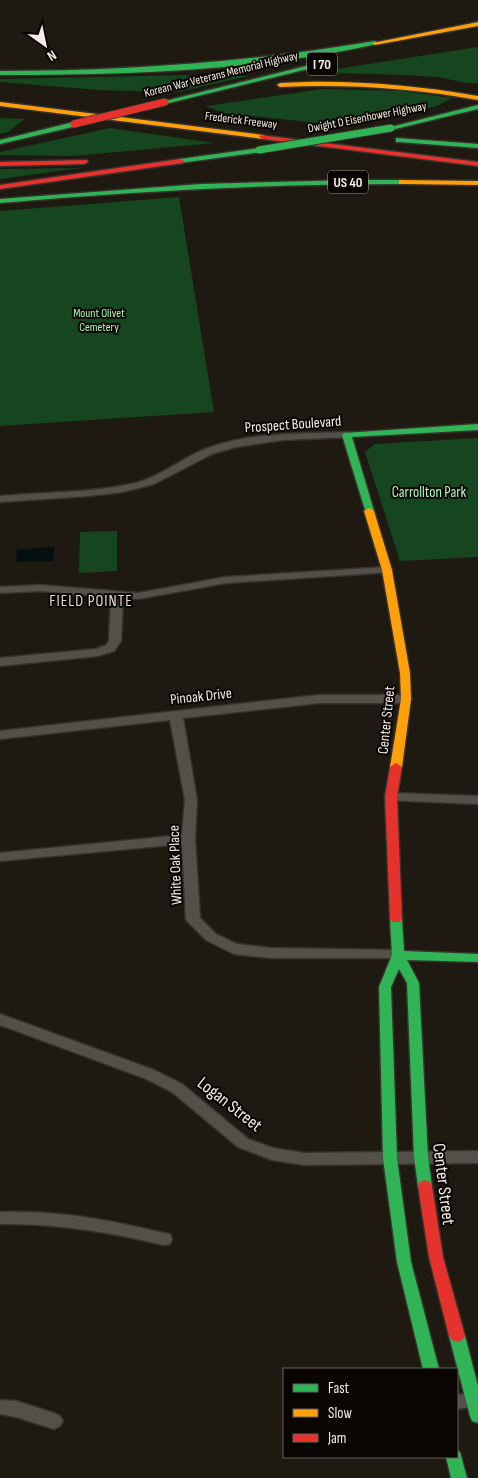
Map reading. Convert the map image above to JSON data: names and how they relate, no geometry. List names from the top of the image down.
{
  "streets": {
    "main road": [
      "I 70",
      "Korean War Veterans Memorial Highway",
      "Dwight D Eisenhower Highway",
      "Frederick Freeway",
      "US 40",
      "Prospect Boulevard",
      "Center Street"
    ],
    "street": ["Pinoak Drive", "White Oak Place", "Logan Street"]
  },
  "crossings": [
    ["Prospect Boulevard", "Center Street"],
    ["Pinoak Drive", "Center Street"],
    ["Pinoak Drive", "White Oak Place"],
    ["Center Street", "White Oak Place"],
    ["Center Street", "Logan Street"]
  ],
  "districts": ["FIELD POINTE"],
  "parks": ["Mount Olivet Cemetery", "Carrollton Park"],
  "legend": ["Fast", "Slow", "Jam"],
  "north": "bottom right"
}
